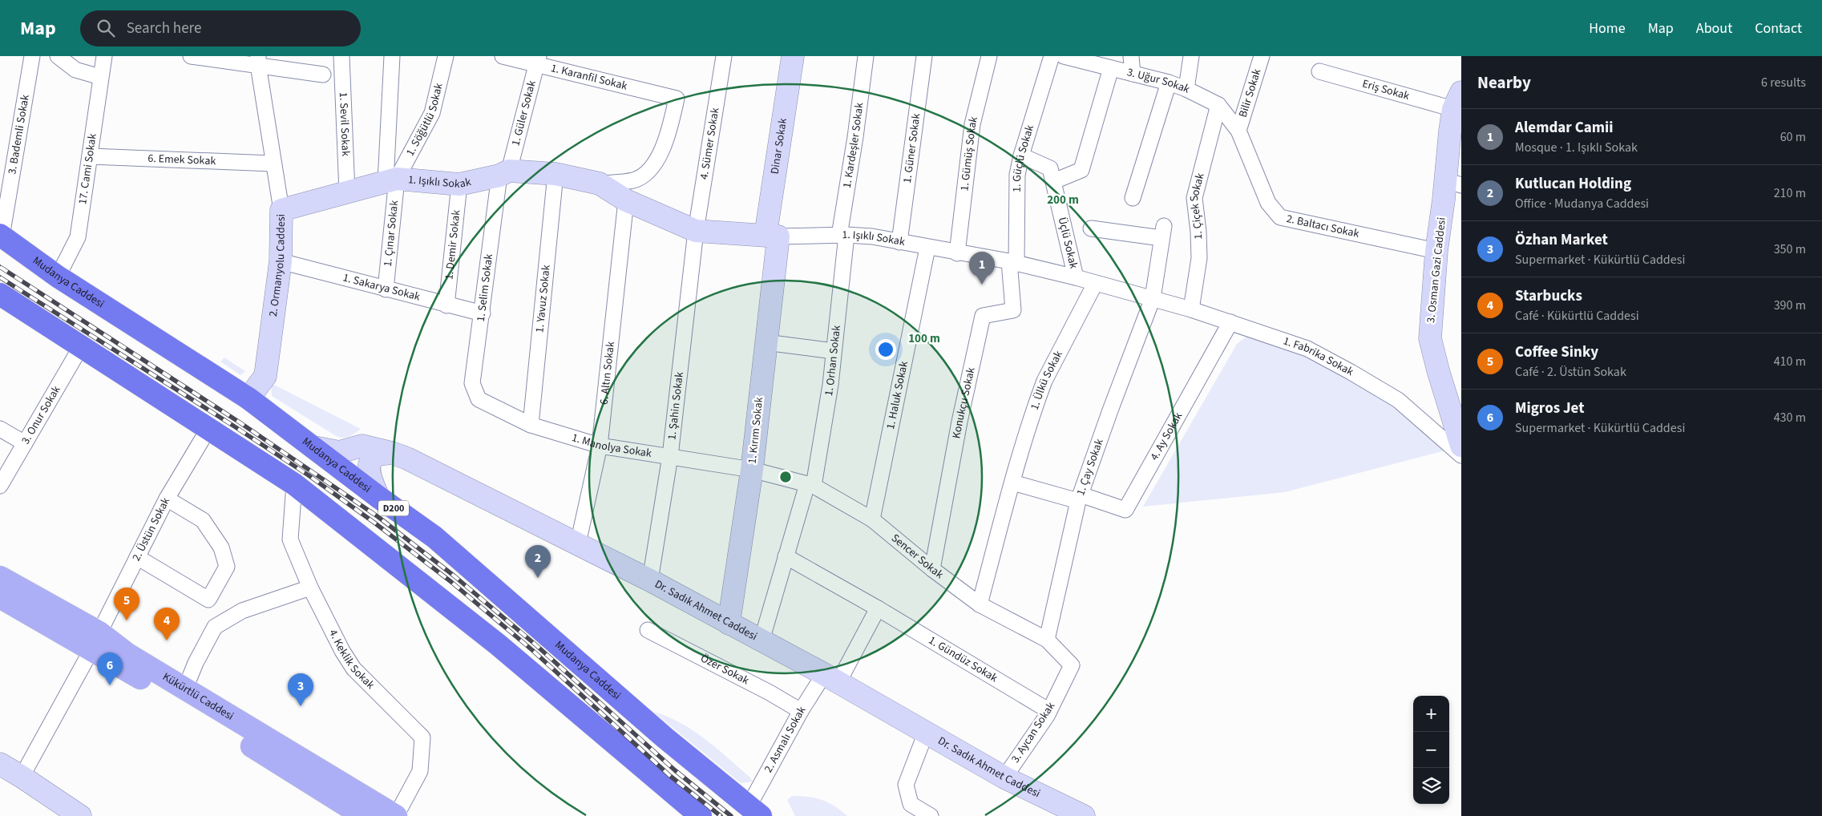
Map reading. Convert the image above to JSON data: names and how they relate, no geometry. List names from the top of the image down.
{
  "streets": {
    "highway": ["Mudanya Caddesi", "D200"],
    "main road": ["Kükürtlü Caddesi"],
    "street": [
      "1. Karanfil Sokak",
      "3. Uğur Sokak",
      "Eriş Sokak",
      "Bilir Sokak",
      "1. Güler Sokak",
      "1. Söğütlü Sokak",
      "1. Sevil Sokak",
      "3. Bademli Sokak",
      "4. Sümer Sokak",
      "Dinar Sokak",
      "1. Kardeşler Sokak",
      "1. Güner Sokak",
      "1. Gümüş Sokak",
      "1. Güçlü Sokak",
      "6. Emek Sokak",
      "17. Cami Sokak",
      "1. Işıklı Sokak",
      "1. Çiçek Sokak",
      "2. Baltacı Sokak",
      "1. Çınar Sokak",
      "Üçlü Sokak",
      "1. Demir Sokak",
      "2. Ormanyolu Caddesi",
      "3. Osman Gazi Caddesi",
      "1. Sakarya Sokak",
      "1. Selim Sokak",
      "1. Yavuz Sokak",
      "1. Fabrika Sokak",
      "1. Orhan Sokak",
      "6. Altın Sokak",
      "1. Ülkü Sokak",
      "1. Haluk Sokak",
      "Konukçu Sokak",
      "1. Şahin Sokak",
      "3. Onur Sokak",
      "1. Kırım Sokak",
      "4. Ay Sokak",
      "1. Manolya Sokak",
      "1. Çay Sokak",
      "2. Üstün Sokak",
      "Sencer Sokak",
      "Dr. Sadık Ahmet Caddesi",
      "4. Keklik Sokak",
      "1. Gündüz Sokak",
      "Özer Sokak",
      "3. Aycan Sokak",
      "2. Asmalı Sokak"
    ]
  },
  "crossings": [
    ["1. Karanfil Sokak", "1. Güler Sokak"],
    ["1. Karanfil Sokak", "1. Işıklı Sokak"],
    ["3. Uğur Sokak", "Bilir Sokak"],
    ["3. Uğur Sokak", "1. Çiçek Sokak"],
    ["3. Uğur Sokak", "2. Baltacı Sokak"],
    ["Eriş Sokak", "3. Osman Gazi Caddesi"],
    ["Bilir Sokak", "2. Baltacı Sokak"],
    ["1. Güler Sokak", "1. Işıklı Sokak"],
    ["1. Güler Sokak", "1. Selim Sokak"],
    ["1. Söğütlü Sokak", "1. Işıklı Sokak"],
    ["1. Söğütlü Sokak", "1. Çınar Sokak"],
    ["1. Sevil Sokak", "1. Işıklı Sokak"],
    ["3. Bademli Sokak", "Mudanya Caddesi"],
    ["4. Sümer Sokak", "1. Işıklı Sokak"],
    ["4. Sümer Sokak", "1. Şahin Sokak"],
    ["Dinar Sokak", "1. Işıklı Sokak"],
    ["Dinar Sokak", "1. Kırım Sokak"],
    ["1. Kardeşler Sokak", "1. Işıklı Sokak"],
    ["1. Kardeşler Sokak", "1. Orhan Sokak"],
    ["1. Güner Sokak", "1. Işıklı Sokak"],
    ["1. Gümüş Sokak", "1. Işıklı Sokak"],
    ["1. Güçlü Sokak", "1. Işıklı Sokak"],
    ["1. Güçlü Sokak", "Üçlü Sokak"],
    ["1. Güçlü Sokak", "Konukçu Sokak"],
    ["6. Emek Sokak", "17. Cami Sokak"],
    ["6. Emek Sokak", "2. Ormanyolu Caddesi"],
    ["17. Cami Sokak", "Mudanya Caddesi"],
    ["1. Işıklı Sokak", "1. Çınar Sokak"],
    ["1. Işıklı Sokak", "Üçlü Sokak"],
    ["1. Işıklı Sokak", "1. Demir Sokak"],
    ["1. Işıklı Sokak", "2. Ormanyolu Caddesi"],
    ["1. Işıklı Sokak", "1. Selim Sokak"],
    ["1. Işıklı Sokak", "1. Yavuz Sokak"],
    ["1. Işıklı Sokak", "1. Fabrika Sokak"],
    ["1. Işıklı Sokak", "1. Orhan Sokak"],
    ["1. Işıklı Sokak", "6. Altın Sokak"],
    ["1. Işıklı Sokak", "1. Ülkü Sokak"],
    ["1. Işıklı Sokak", "1. Haluk Sokak"],
    ["1. Işıklı Sokak", "Konukçu Sokak"],
    ["1. Işıklı Sokak", "1. Şahin Sokak"],
    ["1. Işıklı Sokak", "1. Kırım Sokak"],
    ["1. Işıklı Sokak", "1. Çay Sokak"],
    ["1. Çiçek Sokak", "1. Fabrika Sokak"],
    ["2. Baltacı Sokak", "3. Osman Gazi Caddesi"],
    ["1. Çınar Sokak", "1. Sakarya Sokak"],
    ["1. Demir Sokak", "1. Sakarya Sokak"],
    ["2. Ormanyolu Caddesi", "Mudanya Caddesi"],
    ["2. Ormanyolu Caddesi", "1. Sakarya Sokak"],
    ["Mudanya Caddesi", "Dr. Sadık Ahmet Caddesi"],
    ["Mudanya Caddesi", "2. Asmalı Sokak"],
    ["1. Sakarya Sokak", "1. Selim Sokak"],
    ["1. Selim Sokak", "1. Manolya Sokak"],
    ["1. Yavuz Sokak", "1. Manolya Sokak"],
    ["1. Fabrika Sokak", "4. Ay Sokak"],
    ["1. Fabrika Sokak", "1. Çay Sokak"],
    ["1. Orhan Sokak", "Sencer Sokak"],
    ["1. Orhan Sokak", "Dr. Sadık Ahmet Caddesi"],
    ["1. Orhan Sokak", "1. Gündüz Sokak"],
    ["6. Altın Sokak", "1. Manolya Sokak"],
    ["6. Altın Sokak", "Dr. Sadık Ahmet Caddesi"],
    ["1. Ülkü Sokak", "Sencer Sokak"],
    ["1. Haluk Sokak", "Sencer Sokak"],
    ["Konukçu Sokak", "Sencer Sokak"],
    ["1. Şahin Sokak", "1. Manolya Sokak"],
    ["1. Şahin Sokak", "Dr. Sadık Ahmet Caddesi"],
    ["1. Kırım Sokak", "1. Manolya Sokak"],
    ["1. Kırım Sokak", "Sencer Sokak"],
    ["1. Kırım Sokak", "Dr. Sadık Ahmet Caddesi"],
    ["4. Ay Sokak", "1. Çay Sokak"],
    ["1. Manolya Sokak", "Sencer Sokak"],
    ["1. Çay Sokak", "Sencer Sokak"],
    ["2. Üstün Sokak", "Kükürtlü Caddesi"],
    ["Sencer Sokak", "3. Aycan Sokak"],
    ["Dr. Sadık Ahmet Caddesi", "3. Aycan Sokak"],
    ["Dr. Sadık Ahmet Caddesi", "2. Asmalı Sokak"],
    ["4. Keklik Sokak", "Kükürtlü Caddesi"],
    ["1. Gündüz Sokak", "3. Aycan Sokak"],
    ["Özer Sokak", "2. Asmalı Sokak"]
  ],
  "page": {
    "header": "Map",
    "search": "Search here",
    "nav": [
      "Home",
      "Map",
      "About",
      "Contact"
    ],
    "heading": ["Nearby", "6 results"],
    "list": [
      {
        "mark": "1",
        "name": "Alemdar Camii",
        "note": "Mosque · 1. Işıklı Sokak",
        "value": "60 m"
      },
      {
        "mark": "2",
        "name": "Kutlucan Holding",
        "note": "Office · Mudanya Caddesi",
        "value": "210 m"
      },
      {
        "mark": "3",
        "name": "Özhan Market",
        "note": "Supermarket · Kükürtlü Caddesi",
        "value": "350 m"
      },
      {
        "mark": "4",
        "name": "Starbucks",
        "note": "Café · Kükürtlü Caddesi",
        "value": "390 m"
      },
      {
        "mark": "5",
        "name": "Coffee Sinky",
        "note": "Café · 2. Üstün Sokak",
        "value": "410 m"
      },
      {
        "mark": "6",
        "name": "Migros Jet",
        "note": "Supermarket · Kükürtlü Caddesi",
        "value": "430 m"
      }
    ],
    "pins": [
      "1",
      "2",
      "5",
      "4",
      "6",
      "3"
    ],
    "map_buttons": ["+", "−"]
  },
  "rings": ["200 m", "100 m"]
}
